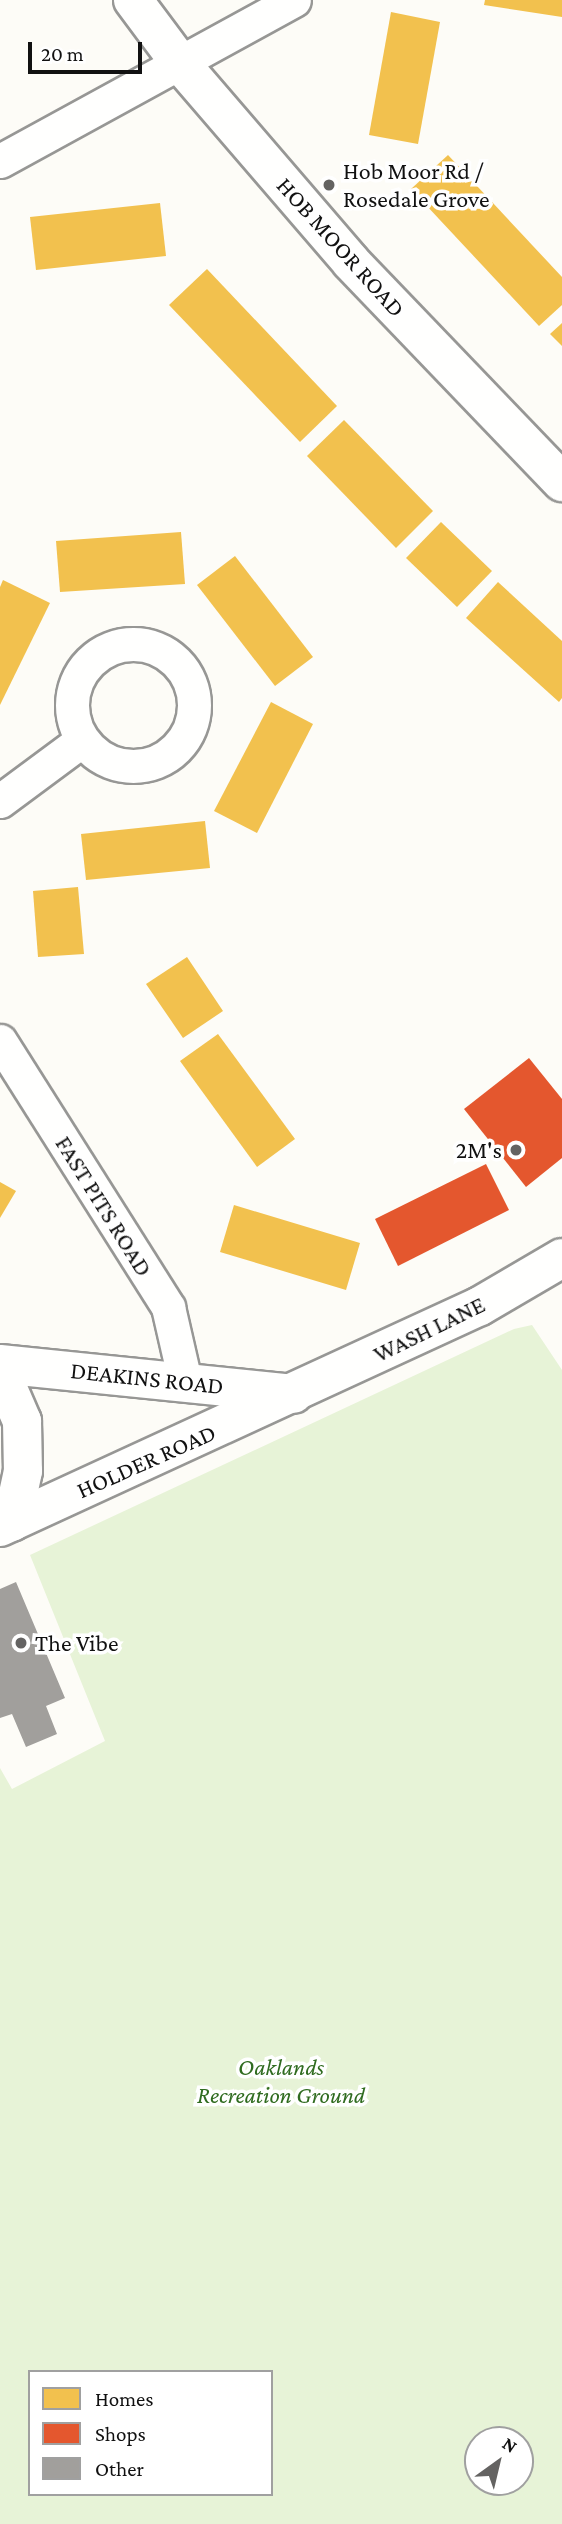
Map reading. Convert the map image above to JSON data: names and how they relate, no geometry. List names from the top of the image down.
{
  "streets": {
    "street": [
      "HOB MOOR ROAD",
      "FAST PITS ROAD",
      "WASH LANE",
      "DEAKINS ROAD",
      "HOLDER ROAD"
    ]
  },
  "crossings": [
    ["FAST PITS ROAD", "DEAKINS ROAD"],
    ["WASH LANE", "DEAKINS ROAD"],
    ["WASH LANE", "HOLDER ROAD"],
    ["DEAKINS ROAD", "HOLDER ROAD"]
  ],
  "parks": ["Oaklands Recreation Ground"],
  "places": ["Hob Moor Rd / Rosedale Grove", "2M's", "The Vibe"],
  "legend": ["Homes", "Shops", "Other"],
  "scale_bar": "20 m",
  "north": "top right"
}
